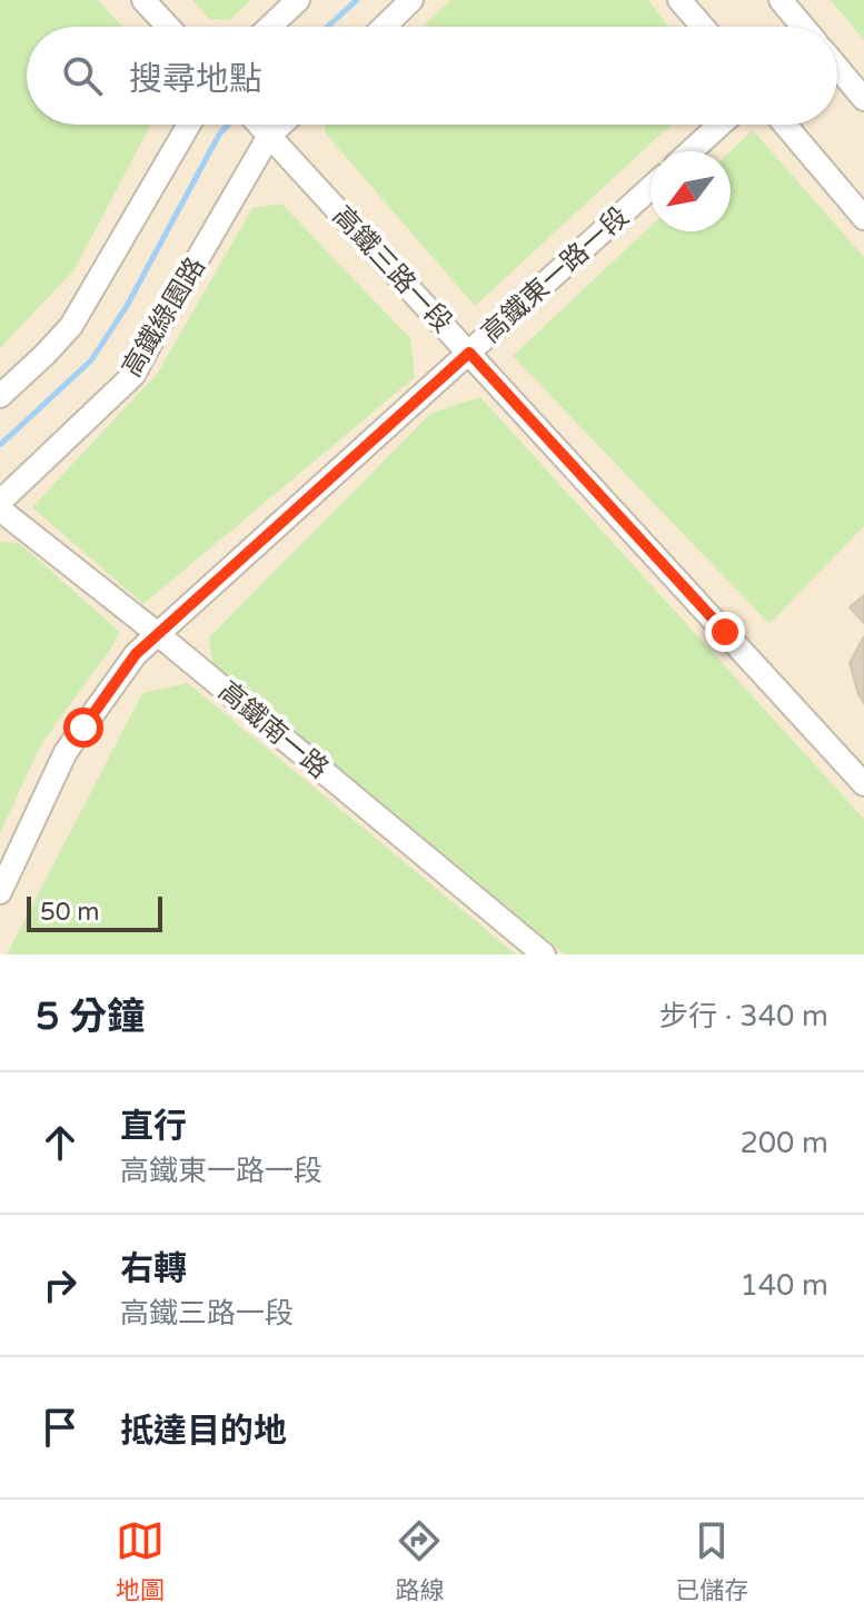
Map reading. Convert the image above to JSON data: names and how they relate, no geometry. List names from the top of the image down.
{
  "streets": {
    "street": [
      "高鐵三路一段",
      "高鐵東一路一段",
      "高鐵綠園路",
      "高鐵南一路"
    ]
  },
  "crossings": [
    ["高鐵三路一段", "高鐵東一路一段"],
    ["高鐵三路一段", "高鐵綠園路"],
    ["高鐵東一路一段", "高鐵南一路"]
  ],
  "scale_bar": "50 m",
  "north": "bottom left",
  "page": {
    "search": "搜尋地點",
    "scale": "50 m",
    "heading": ["5 分鐘", "步行 · 340 m"],
    "list": [
      ["直行", "高鐵東一路一段", "200 m"],
      ["右轉", "高鐵三路一段", "140 m"],
      "抵達目的地"
    ],
    "nav": ["地圖", "路線", "已儲存"]
  }
}
